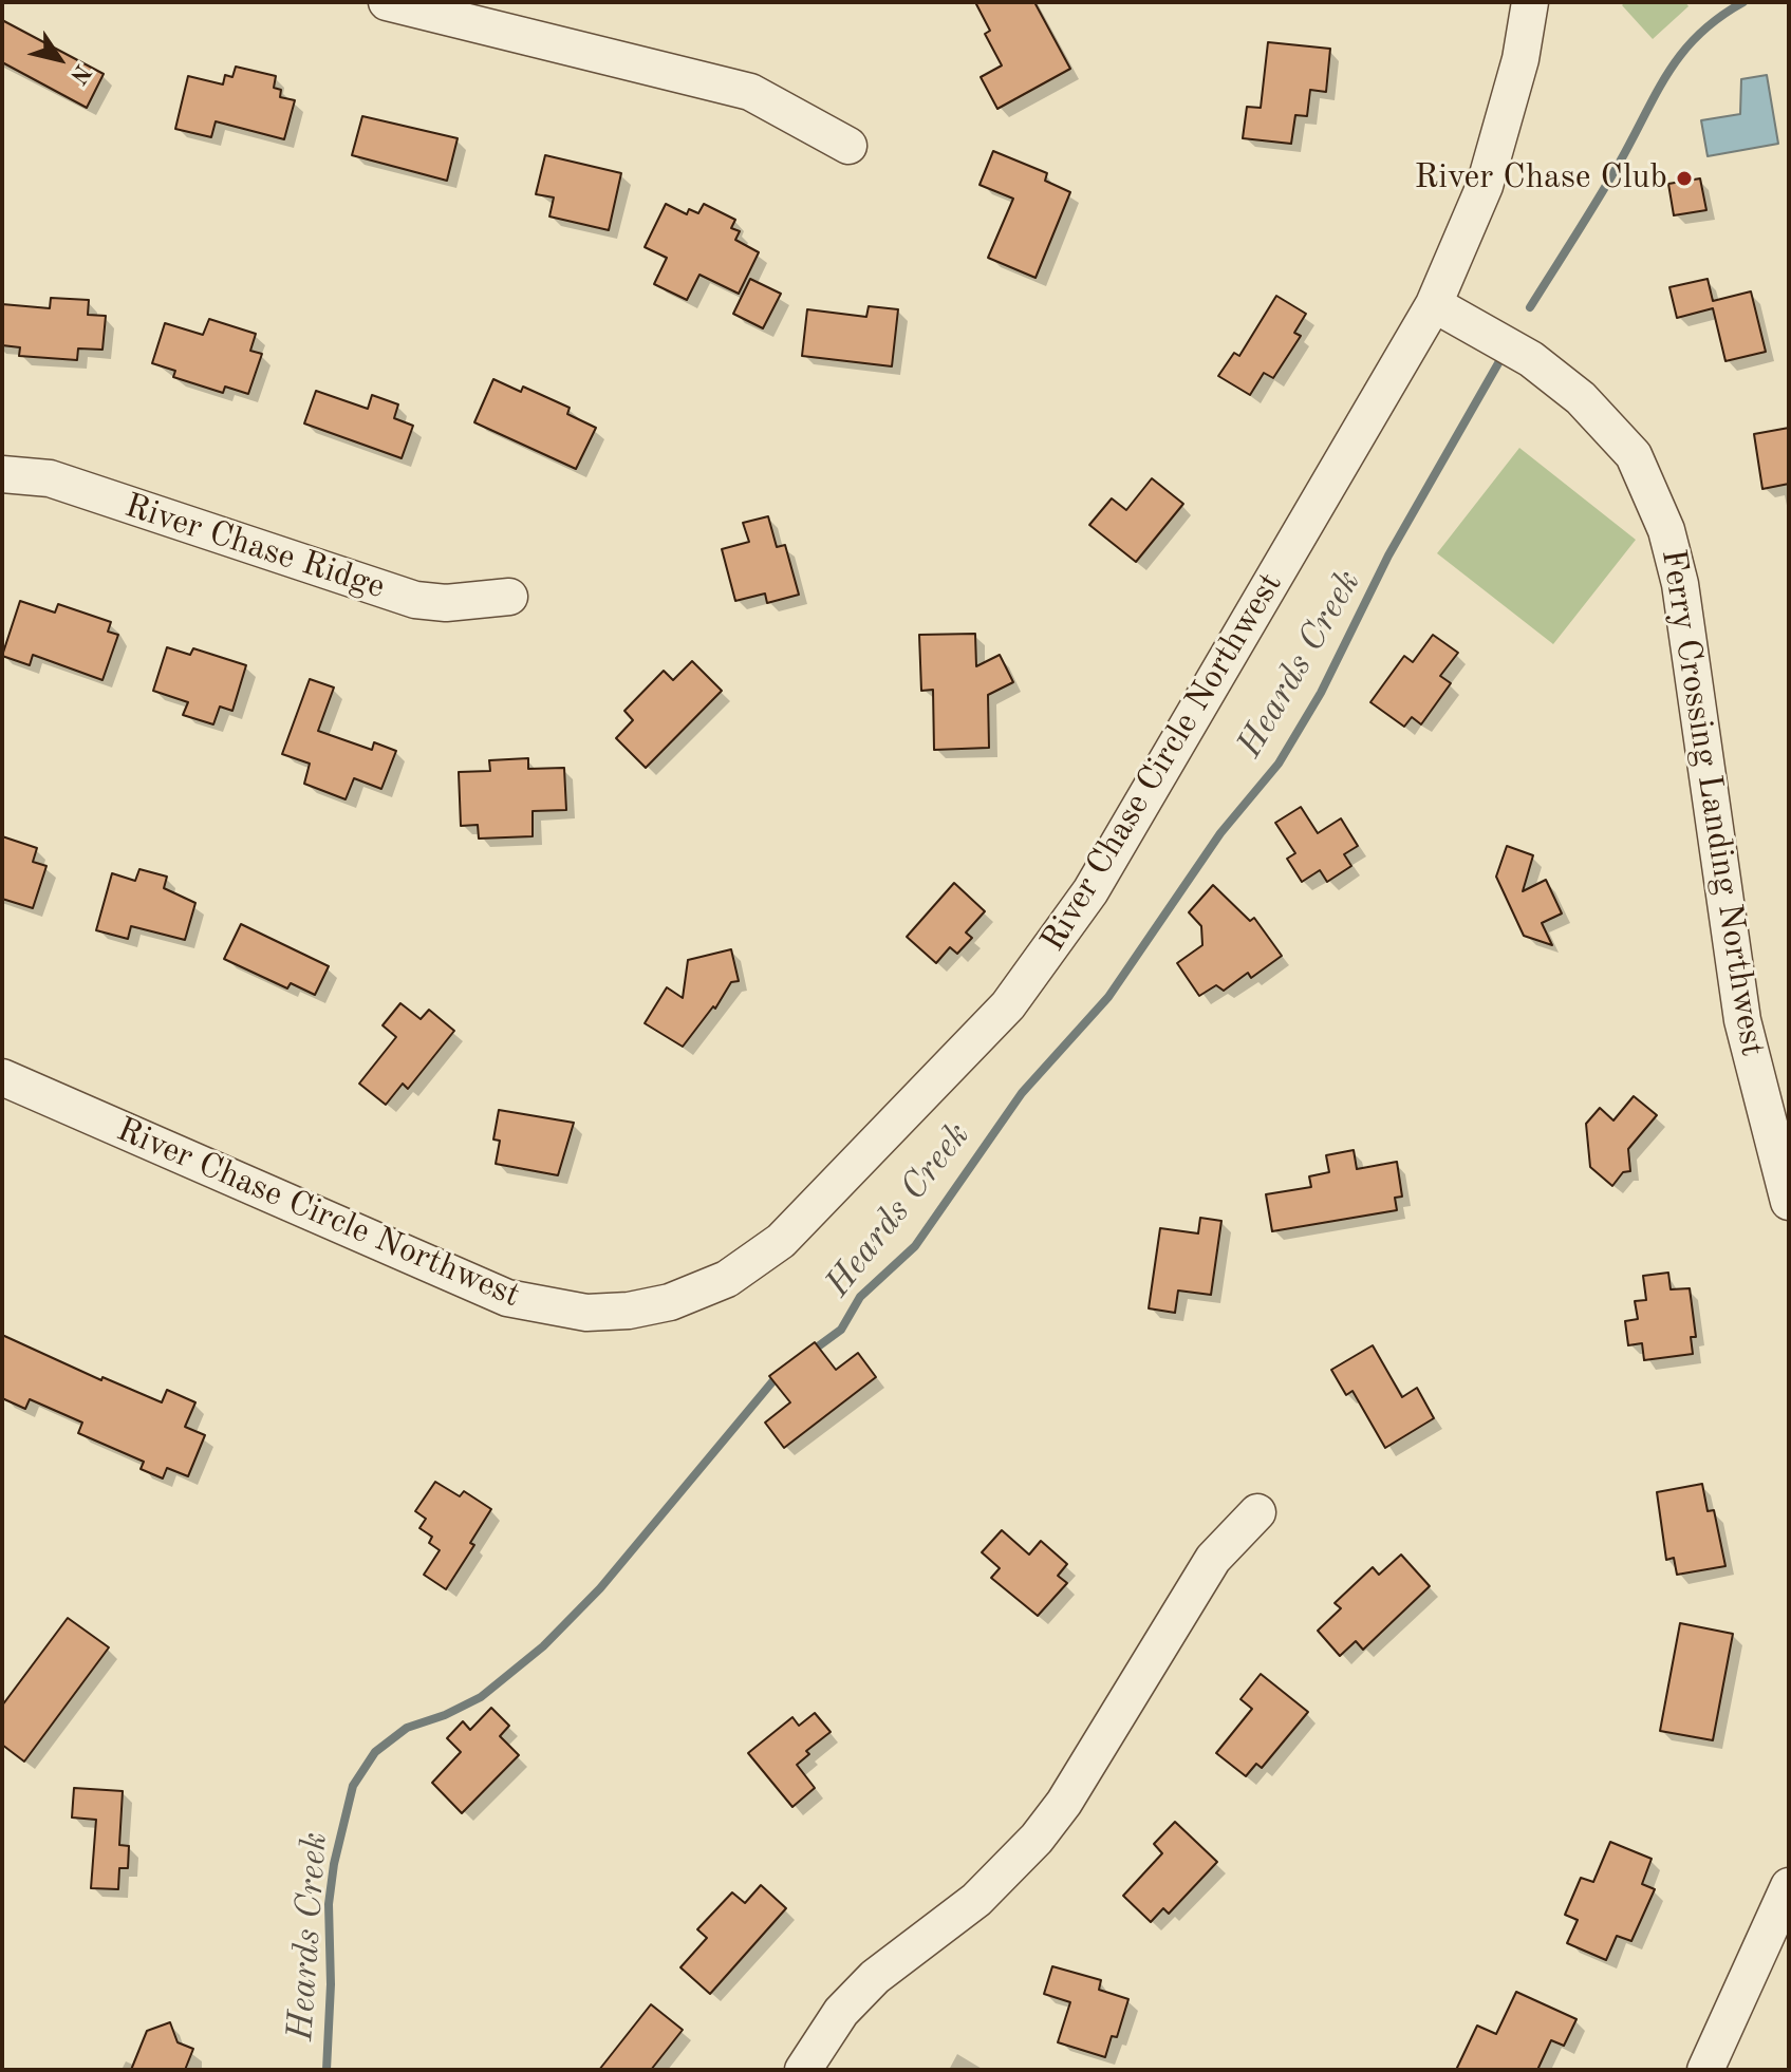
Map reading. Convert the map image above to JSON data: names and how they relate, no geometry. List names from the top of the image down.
{
  "streets": {
    "street": ["River Chase Ridge", "River Chase Circle Northwest", "Ferry Crossing Landing Northwest"]
  },
  "crossings": [
    ["River Chase Circle Northwest", "Ferry Crossing Landing Northwest"]
  ],
  "water": ["Heards Creek"],
  "places": ["River Chase Club"],
  "north": "bottom right"
}
